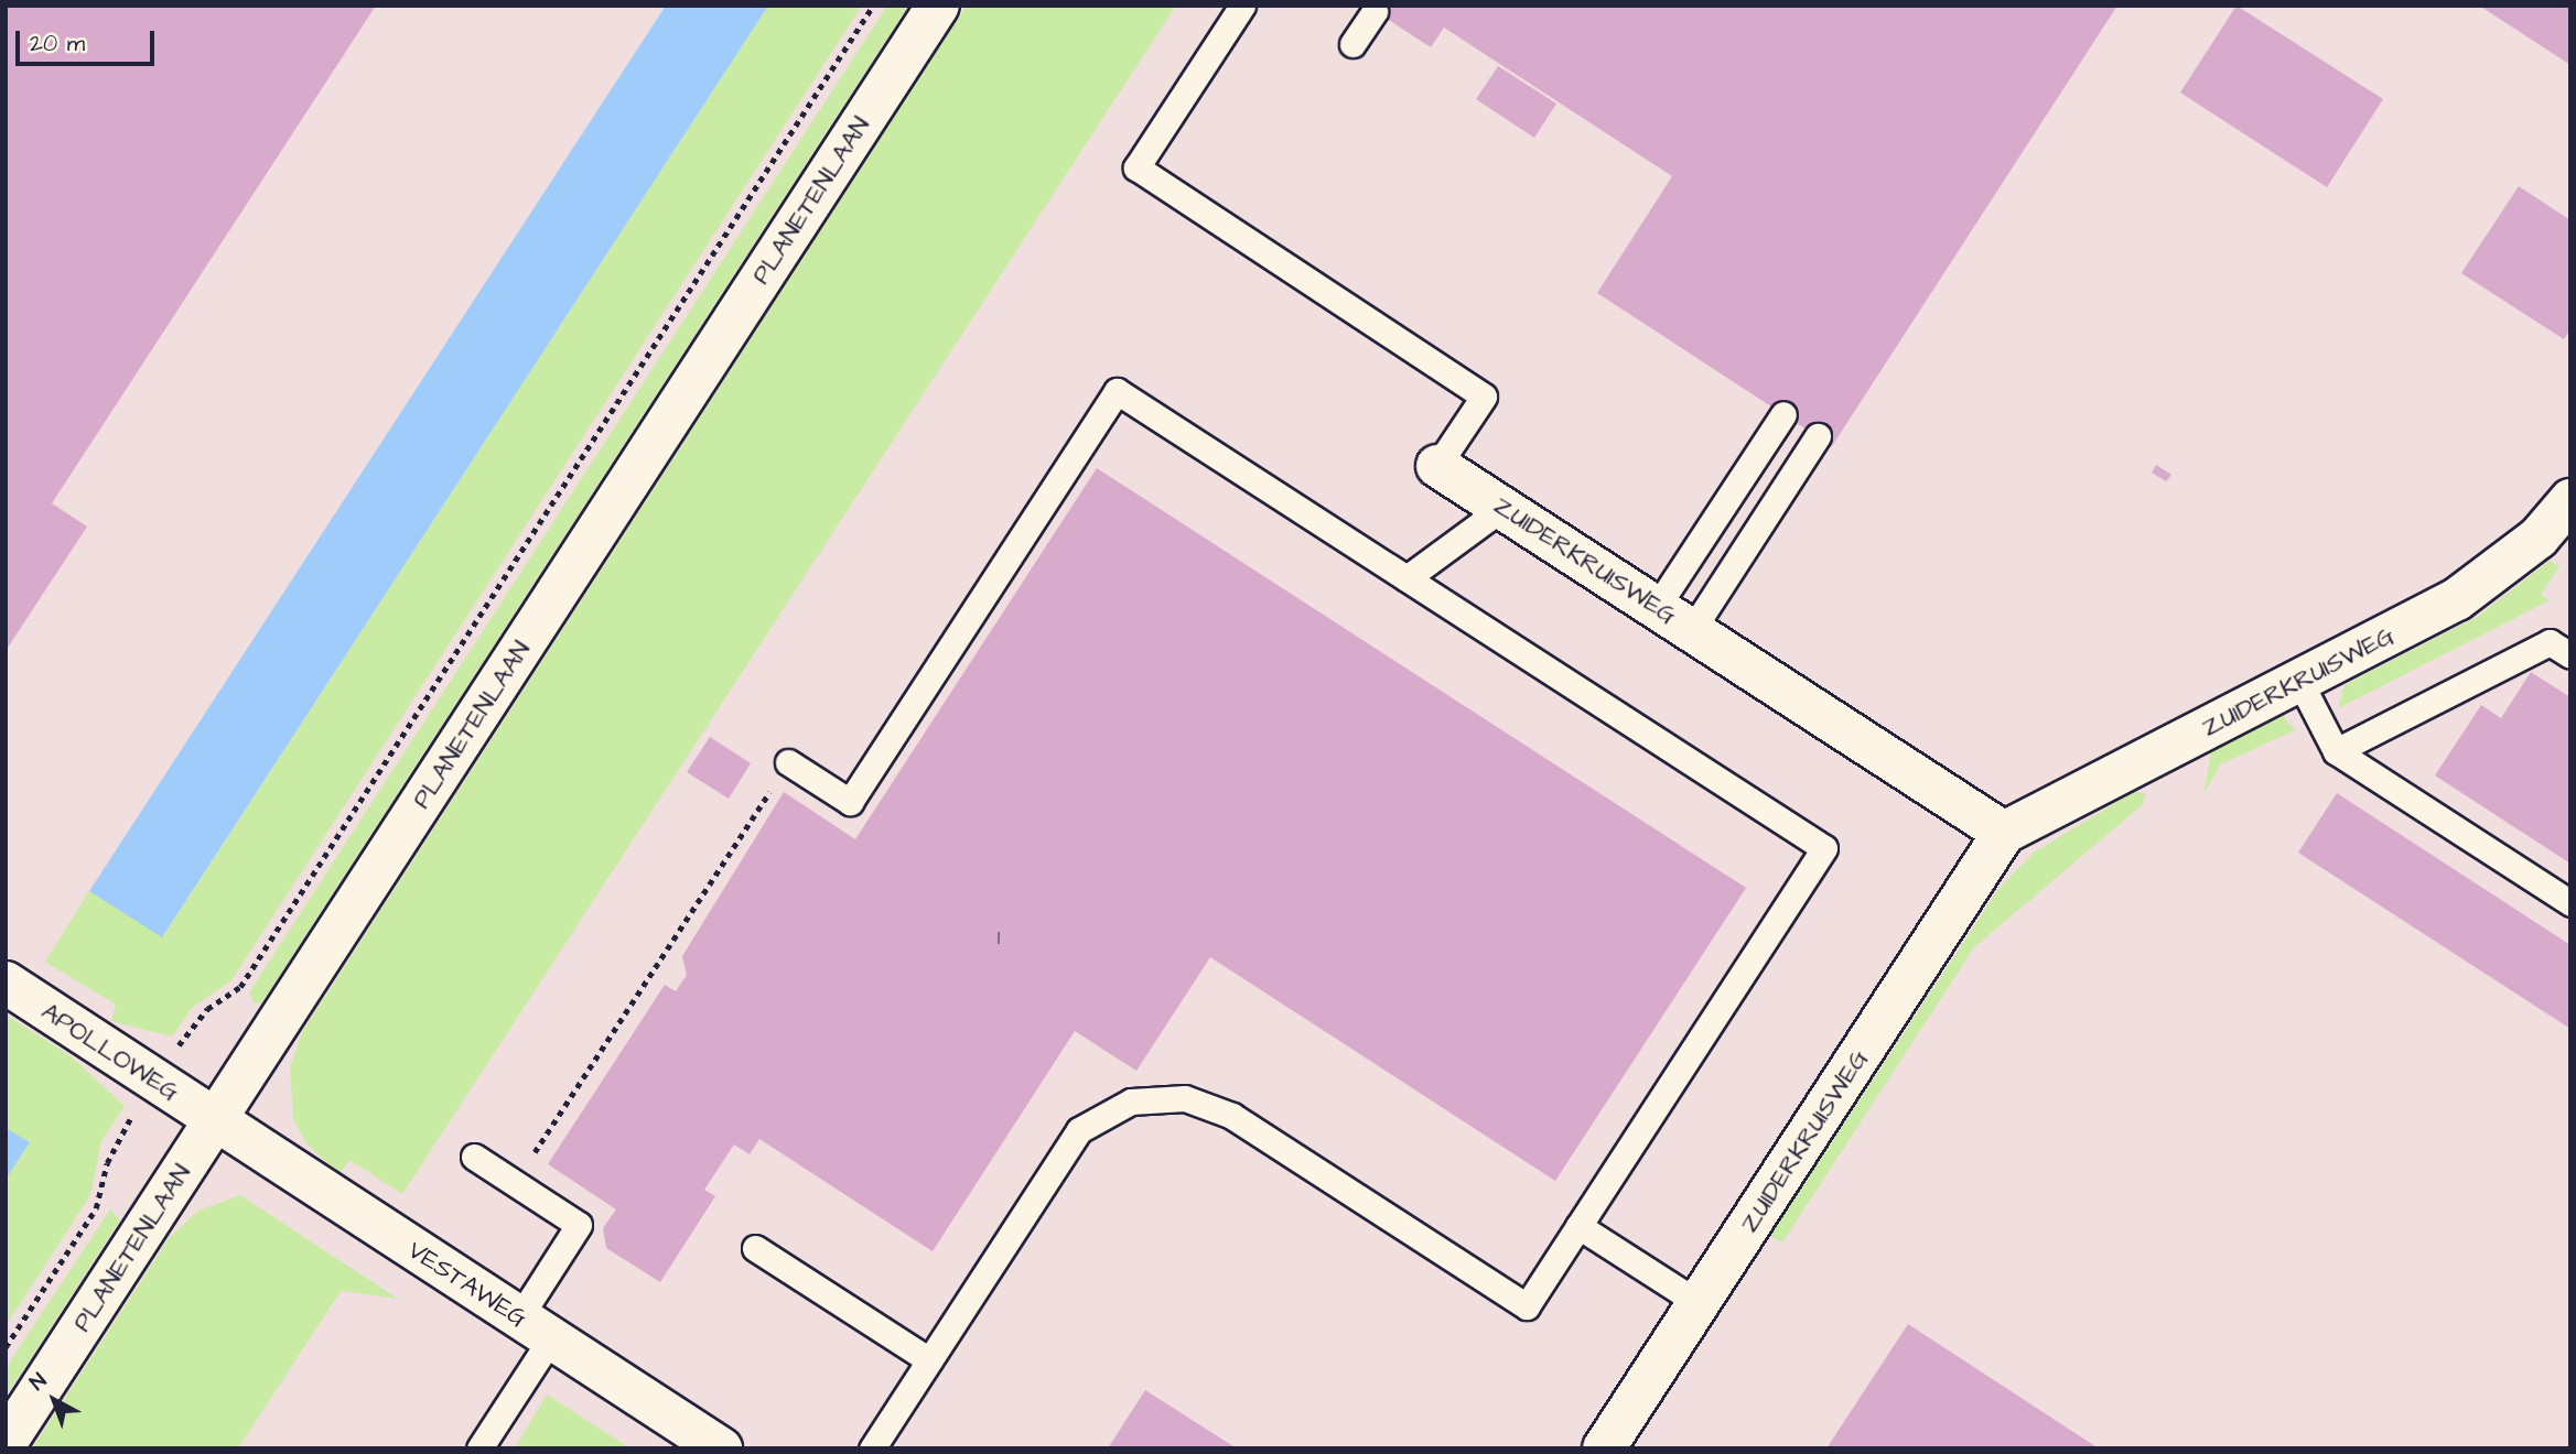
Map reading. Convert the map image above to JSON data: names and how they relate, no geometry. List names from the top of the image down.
{
  "streets": {
    "street": [
      "PLANETENLAAN",
      "ZUIDERKRUISWEG",
      "APOLLOWEG",
      "VESTAWEG"
    ]
  },
  "crossings": [
    ["PLANETENLAAN", "APOLLOWEG"],
    ["PLANETENLAAN", "VESTAWEG"],
    ["APOLLOWEG", "VESTAWEG"]
  ],
  "house_numbers": ["1"],
  "scale_bar": "20 m",
  "north": "top left"
}
